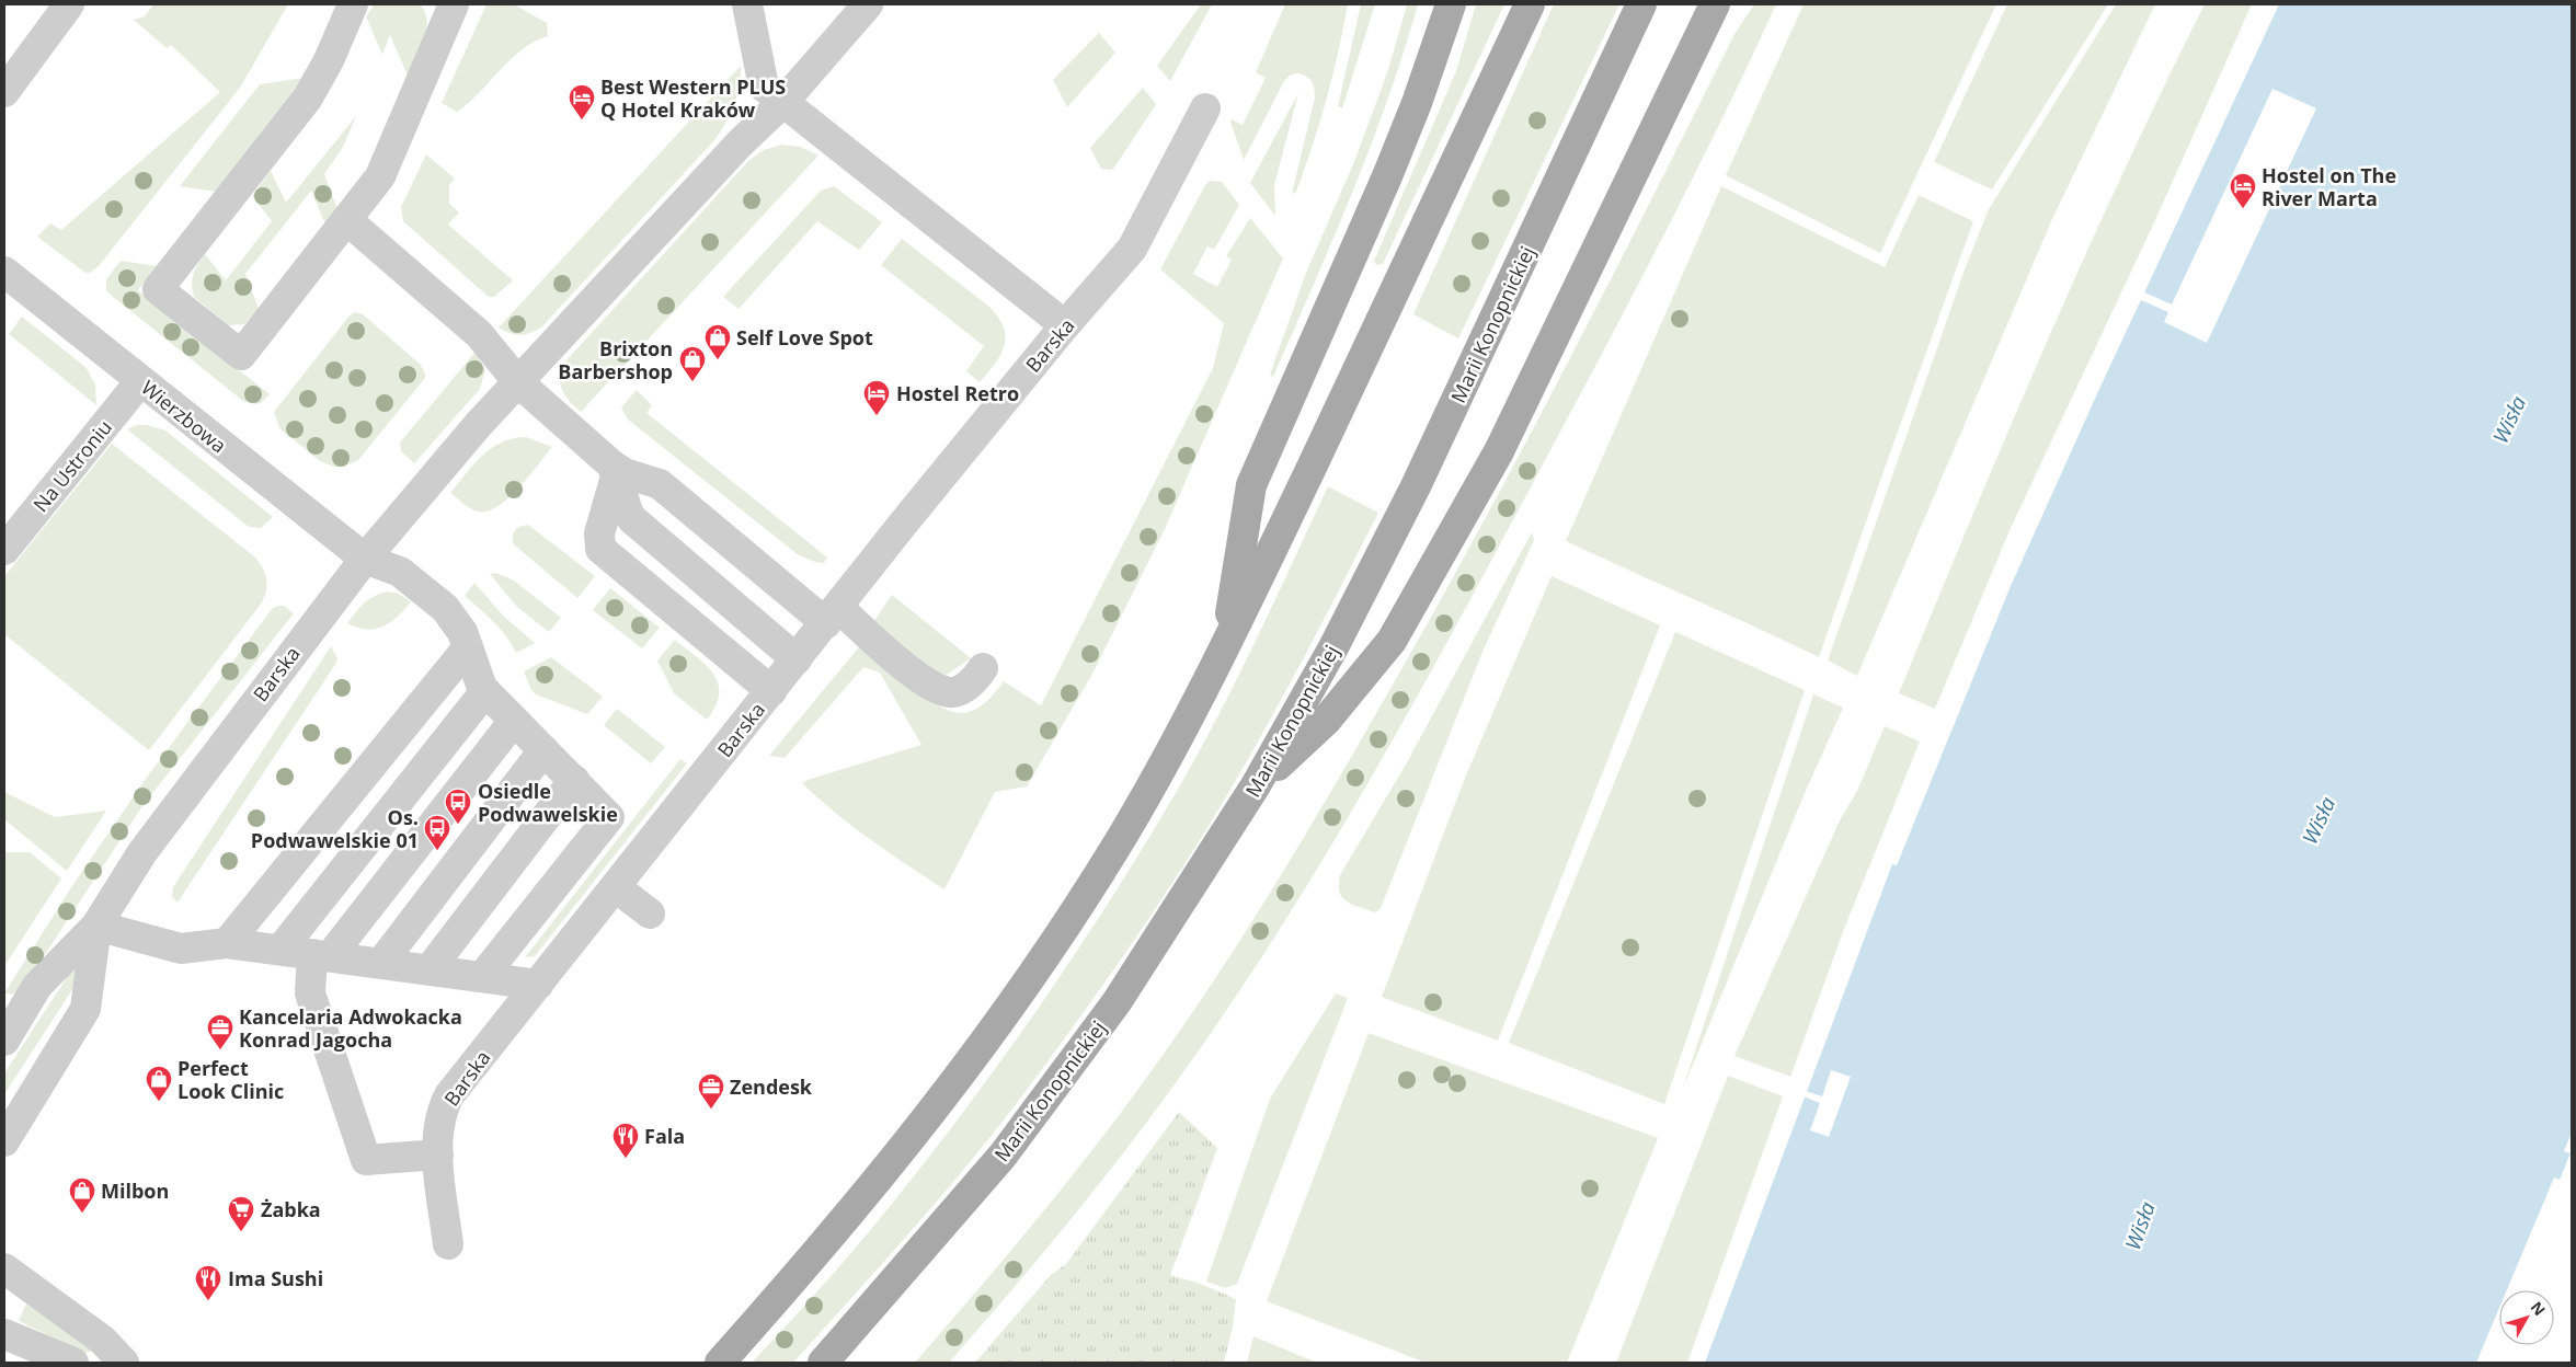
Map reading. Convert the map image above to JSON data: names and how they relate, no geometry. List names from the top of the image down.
{
  "streets": {
    "main road": ["Marii Konopnickiej"],
    "street": ["Barska", "Wierzbowa", "Na Ustroniu"]
  },
  "crossings": [
    ["Barska", "Wierzbowa"],
    ["Wierzbowa", "Na Ustroniu"]
  ],
  "water": ["Wisła"],
  "places": {
    "hotel": ["Best Western PLUS Q Hotel Kraków", "Hostel on The River Marta", "Hostel Retro"],
    "shop": [
      "Self Love Spot",
      "Brixton Barbershop",
      "Perfect Look Clinic",
      "Milbon"
    ],
    "bus stop": ["Osiedle Podwawelskie", "Os. Podwawelskie 01"],
    "office": ["Kancelaria Adwokacka Konrad Jagocha", "Zendesk"],
    "restaurant": ["Fala", "Ima Sushi"],
    "supermarket": ["Żabka"]
  },
  "north": "top right"
}
